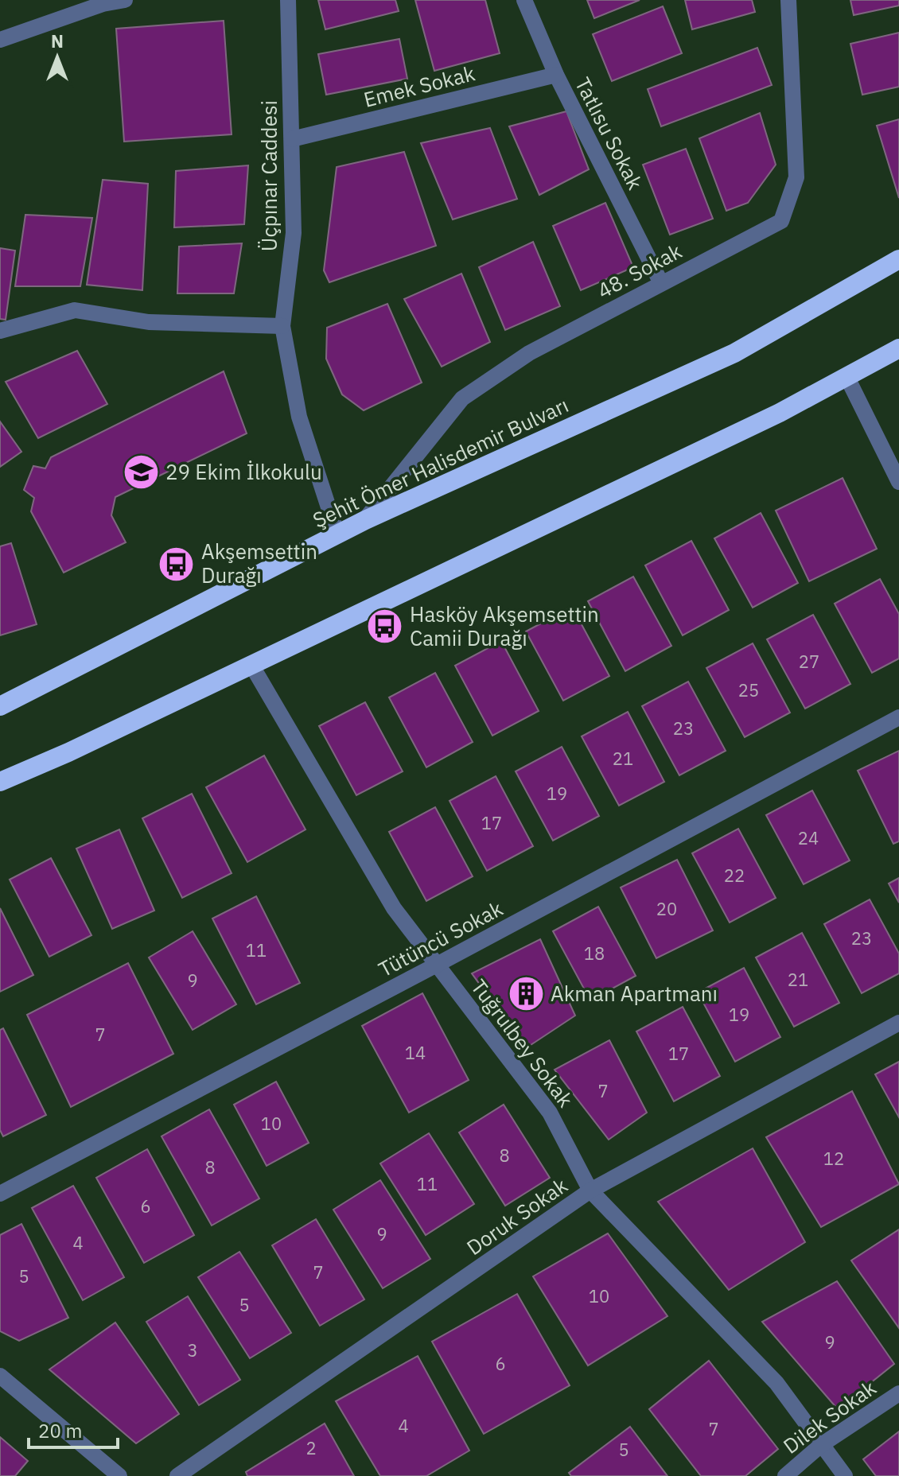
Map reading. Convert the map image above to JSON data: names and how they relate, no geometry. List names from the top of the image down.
{
  "streets": {
    "highway": ["Şehit Ömer Halisdemir Bulvarı"],
    "street": [
      "Emek Sokak",
      "Tatlısu Sokak",
      "Üçpınar Caddesi",
      "48. Sokak",
      "Tütüncü Sokak",
      "Tuğrulbey Sokak",
      "Doruk Sokak",
      "Dilek Sokak"
    ]
  },
  "crossings": [
    ["Emek Sokak", "Tatlısu Sokak"],
    ["Emek Sokak", "Üçpınar Caddesi"],
    ["Tatlısu Sokak", "48. Sokak"],
    ["Üçpınar Caddesi", "Şehit Ömer Halisdemir Bulvarı"],
    ["48. Sokak", "Şehit Ömer Halisdemir Bulvarı"],
    ["Tütüncü Sokak", "Tuğrulbey Sokak"],
    ["Tuğrulbey Sokak", "Doruk Sokak"],
    ["Tuğrulbey Sokak", "Dilek Sokak"]
  ],
  "places": {
    "school or university": ["29 Ekim İlkokulu"],
    "bus stop": ["Akşemsettin Durağı", "Hasköy Akşemsettin Camii Durağı"],
    "building": ["Akman Apartmanı"]
  },
  "house_numbers": [
    "27",
    "25",
    "23",
    "21",
    "19",
    "17",
    "24",
    "22",
    "20",
    "23",
    "11",
    "18",
    "21",
    "9",
    "19",
    "7",
    "14",
    "17",
    "7",
    "10",
    "8",
    "12",
    "8",
    "11",
    "6",
    "9",
    "4",
    "7",
    "5",
    "10",
    "5",
    "9",
    "3",
    "6",
    "4",
    "7",
    "2",
    "5"
  ],
  "scale_bar": "20 m",
  "north": "top"
}
